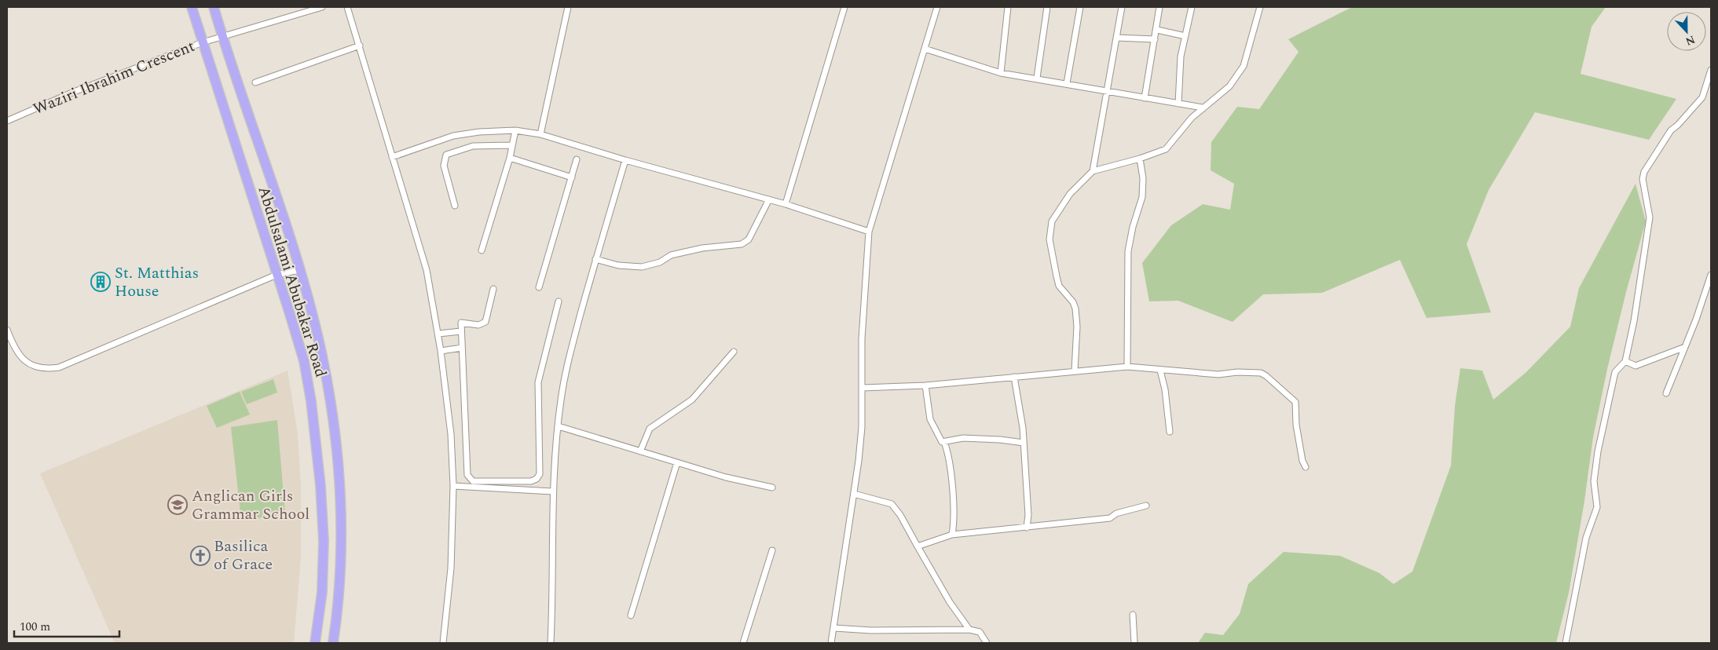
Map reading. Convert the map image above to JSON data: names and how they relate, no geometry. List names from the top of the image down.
{
  "streets": {
    "main road": ["Abdulsalami Abubakar Road"],
    "street": ["Waziri Ibrahim Crescent"]
  },
  "crossings": [
    ["Waziri Ibrahim Crescent", "Abdulsalami Abubakar Road"]
  ],
  "places": {
    "building": ["St. Matthias House"],
    "school or university": ["Anglican Girls Grammar School"],
    "church": ["Basilica of Grace"]
  },
  "scale_bar": "100 m",
  "north": "bottom"
}
